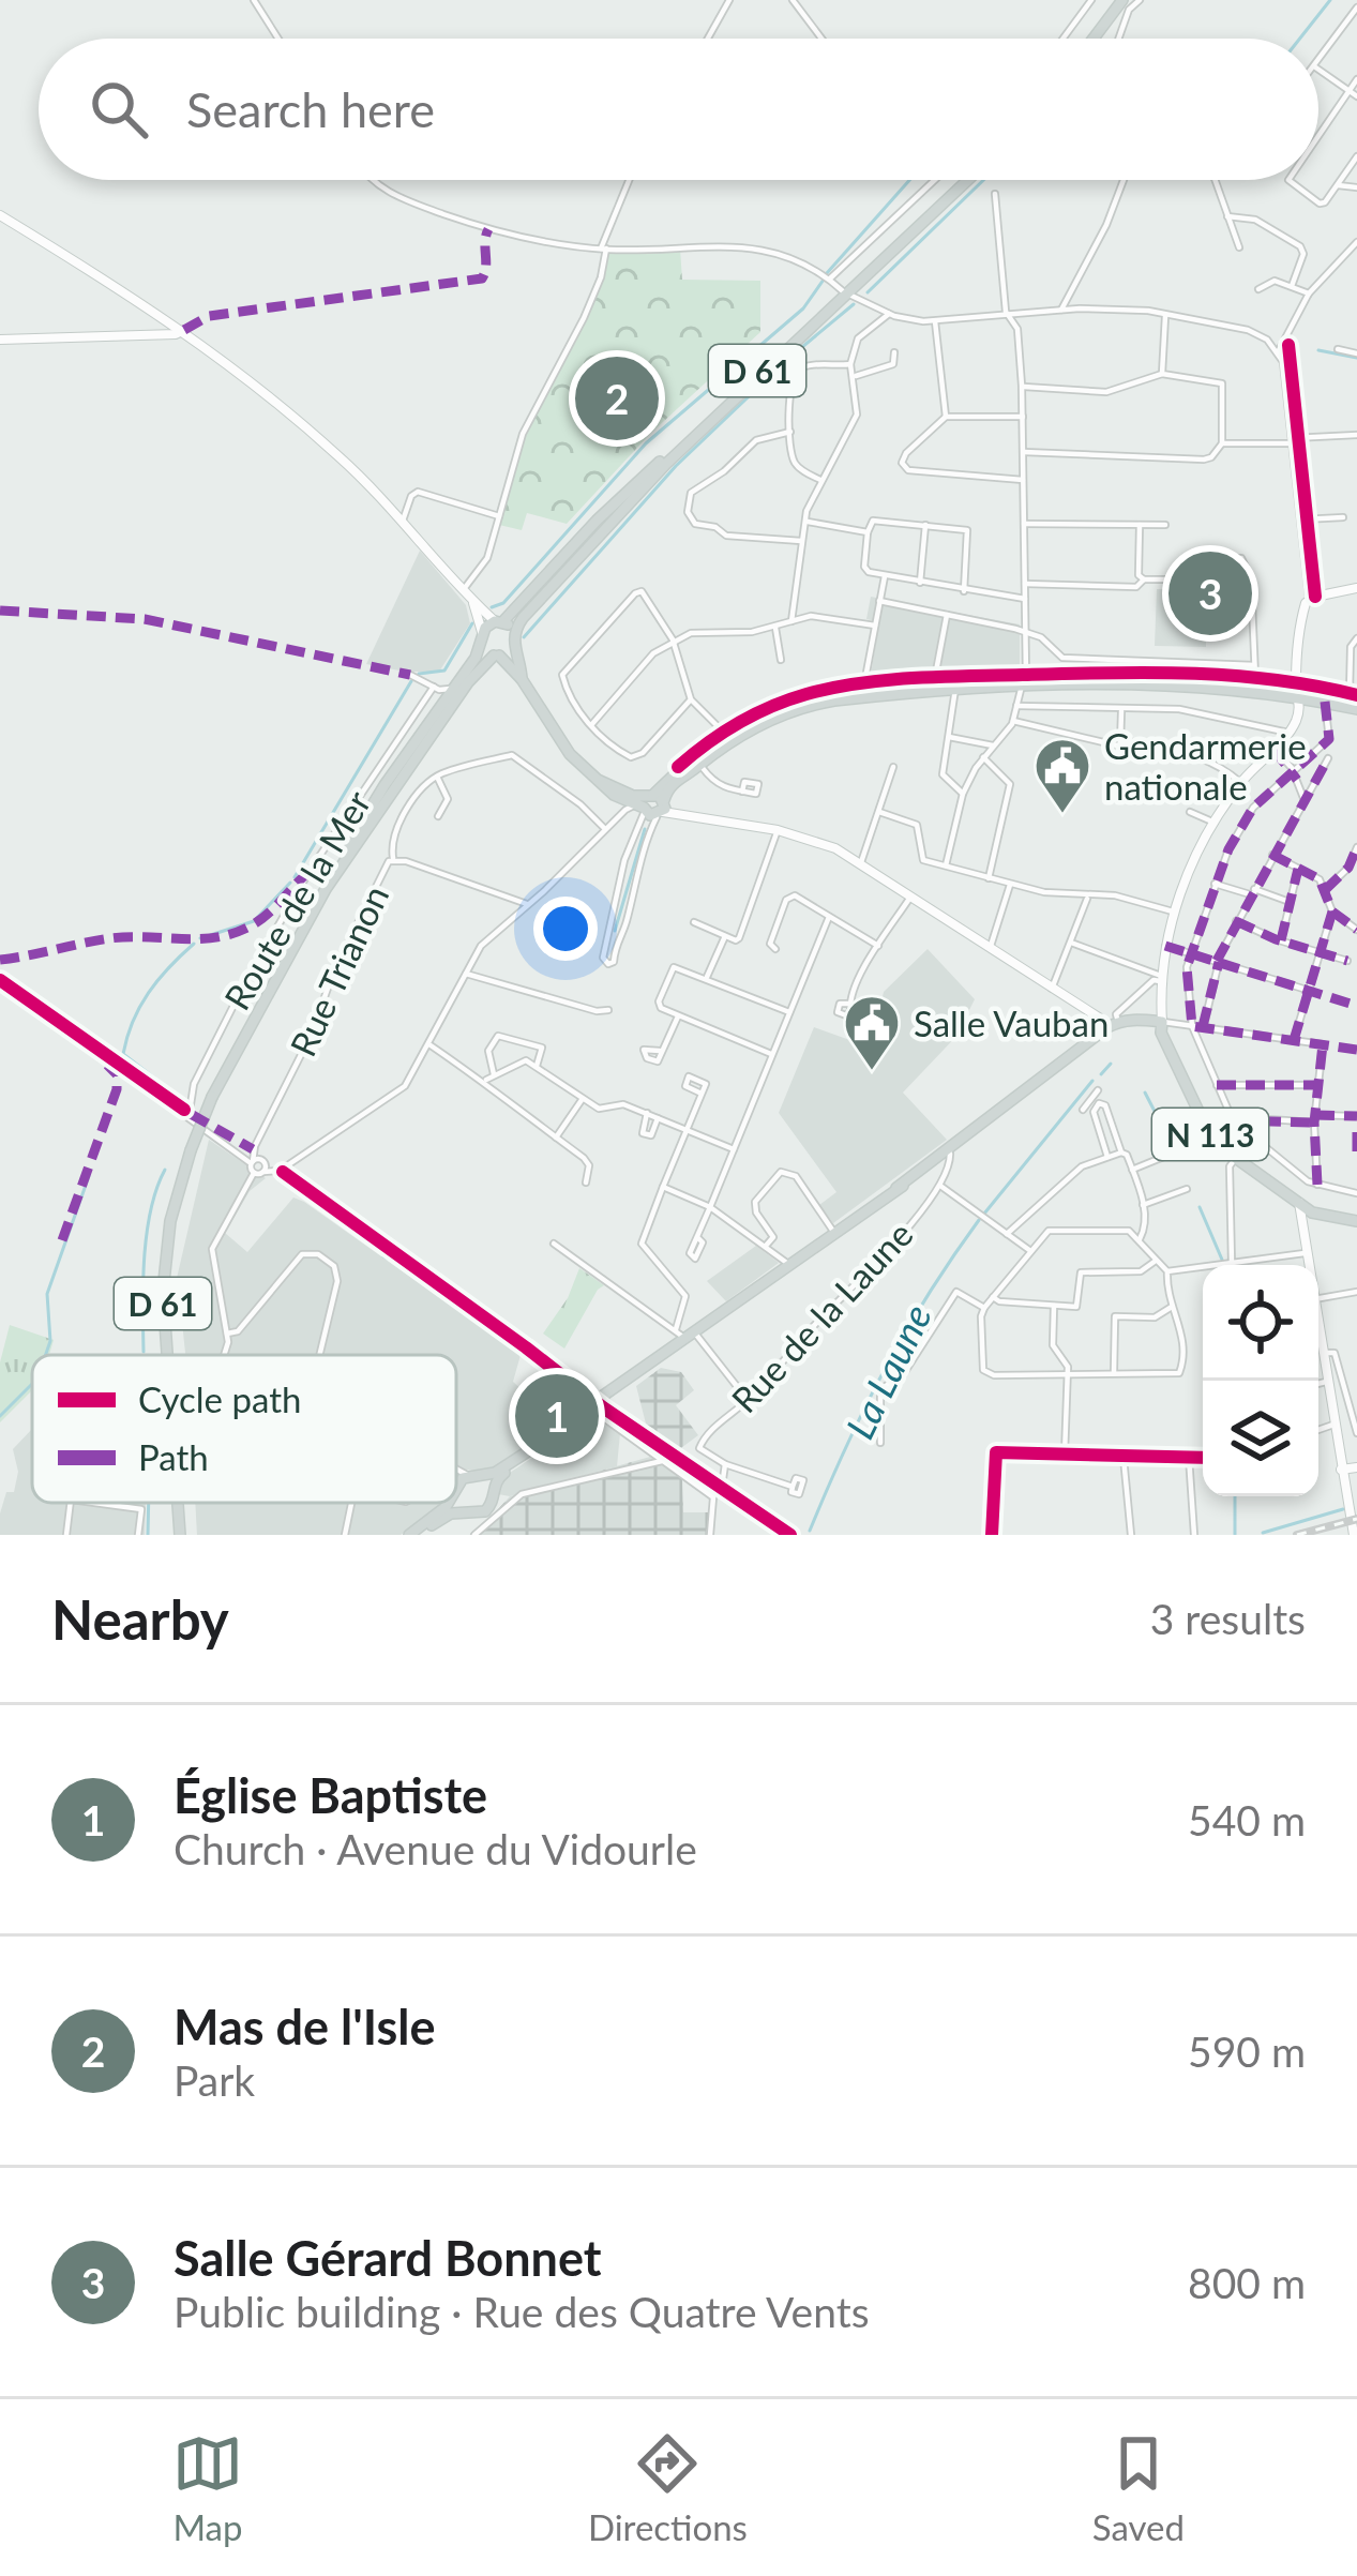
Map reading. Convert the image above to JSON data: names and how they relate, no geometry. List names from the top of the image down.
{
  "streets": {
    "main road": ["D 61", "Route de la Mer", "N 113"],
    "street": ["Rue Trianon", "Rue de la Laune"]
  },
  "crossings": [
    ["D 61", "Route de la Mer"],
    ["Route de la Mer", "Rue Trianon"]
  ],
  "water": ["La Laune"],
  "places": {
    "public building": ["Gendarmerie nationale", "Salle Vauban"]
  },
  "legend": ["Cycle path", "Path"],
  "page": {
    "search": "Search here",
    "pins": ["2", "3", "1"],
    "heading": ["Nearby", "3 results"],
    "list": [
      {
        "mark": "1",
        "name": "Église Baptiste",
        "note": "Church · Avenue du Vidourle",
        "value": "540 m"
      },
      {
        "mark": "2",
        "name": "Mas de l'Isle",
        "note": "Park",
        "value": "590 m"
      },
      {
        "mark": "3",
        "name": "Salle Gérard Bonnet",
        "note": "Public building · Rue des Quatre Vents",
        "value": "800 m"
      }
    ],
    "nav": ["Map", "Directions", "Saved"]
  }
}
